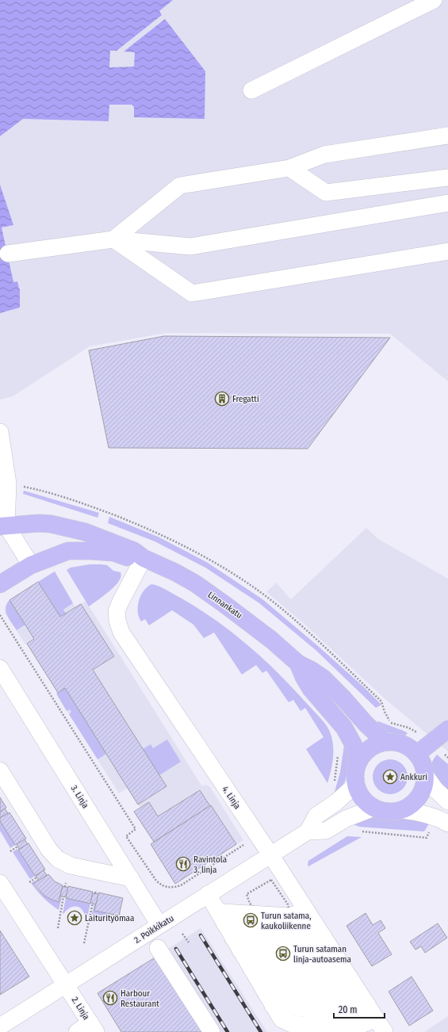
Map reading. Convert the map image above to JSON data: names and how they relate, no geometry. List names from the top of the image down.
{
  "streets": {
    "main road": ["Linnankatu"],
    "street": [
      "3. Linja",
      "4. Linja",
      "2. Poikkikatu",
      "2. Linja"
    ]
  },
  "crossings": [
    ["Linnankatu", "4. Linja"],
    ["Linnankatu", "2. Poikkikatu"],
    ["3. Linja", "2. Poikkikatu"],
    ["4. Linja", "2. Poikkikatu"],
    ["2. Poikkikatu", "2. Linja"]
  ],
  "places": {
    "building": ["Fregatti"],
    "place": ["Ankkuri", "Laiturityömaa"],
    "restaurant": ["Ravintola 3. linja", "Harbour Restaurant"],
    "bus stop": ["Turun satama, kaukoliikenne", "Turun sataman linja-autoasema"]
  },
  "scale_bar": "20 m"
}
